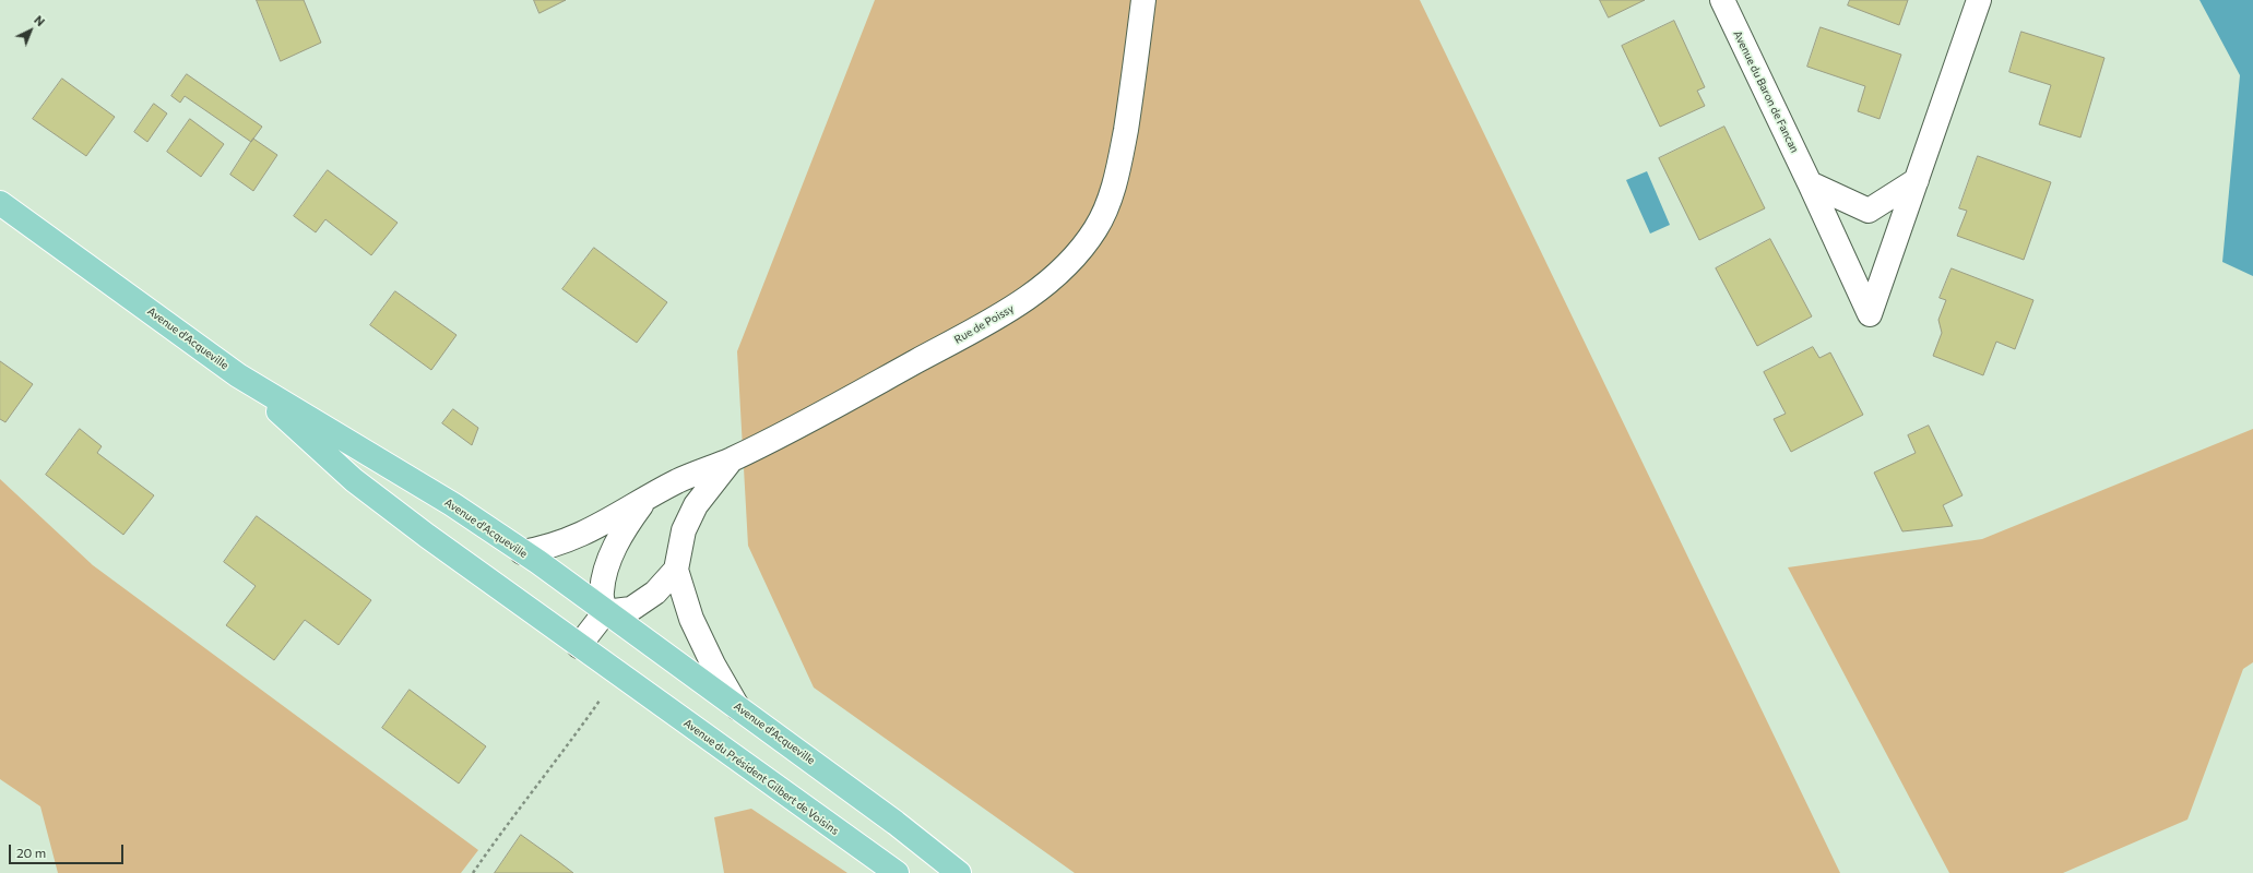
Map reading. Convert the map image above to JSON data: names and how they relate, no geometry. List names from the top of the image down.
{
  "streets": {
    "main road": ["Avenue d'Acqueville", "Avenue du Président Gilbert de Voisins"],
    "street": ["Avenue du Baron de Fancan", "Rue de Poissy"]
  },
  "crossings": [
    ["Rue de Poissy", "Avenue d'Acqueville"],
    ["Avenue d'Acqueville", "Avenue du Président Gilbert de Voisins"]
  ],
  "scale_bar": "20 m",
  "north": "top right"
}
